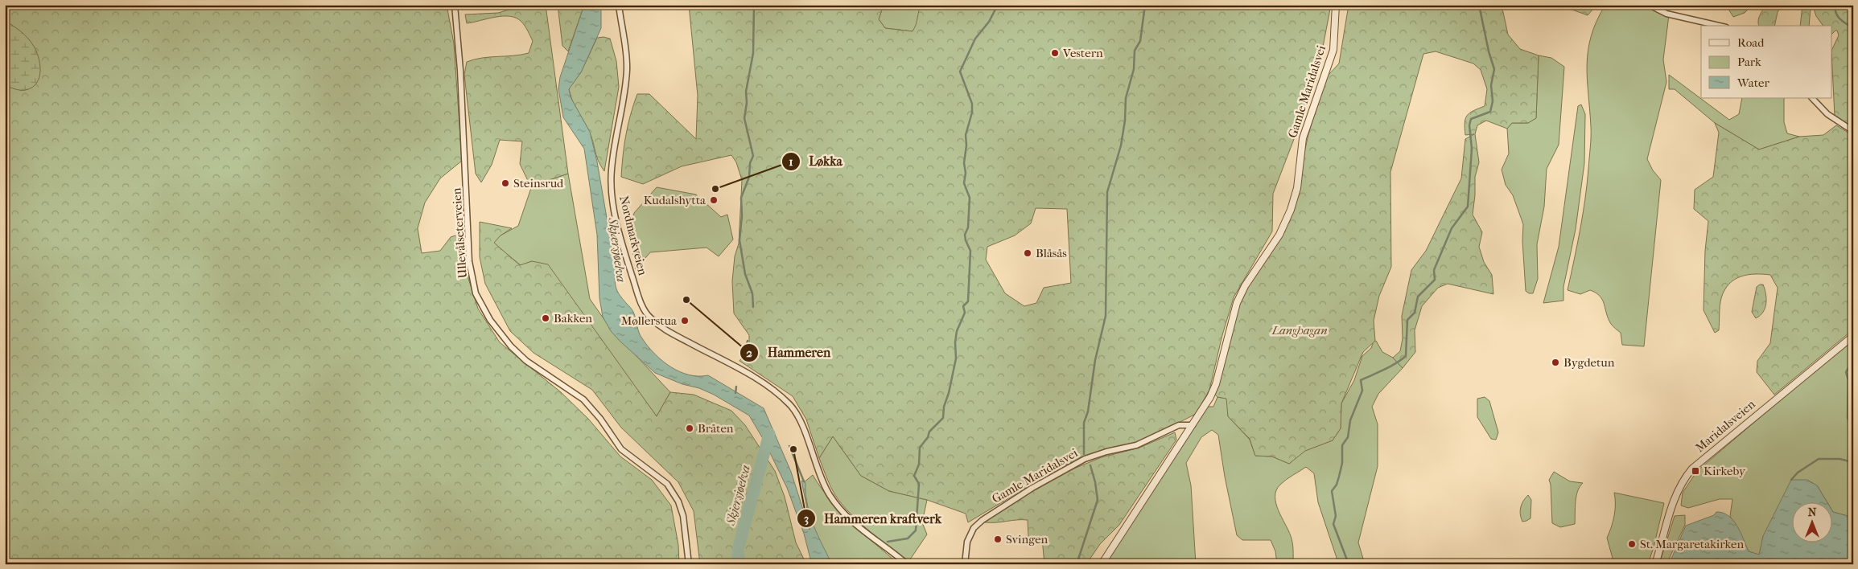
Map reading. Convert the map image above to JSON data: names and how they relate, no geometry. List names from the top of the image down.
{
  "streets": {
    "street": [
      "Gamle Maridalsvei",
      "Ullevålseterveien",
      "Nordmarkveien",
      "Maridalsveien"
    ]
  },
  "water": ["Skjærsjøelva", "Skjersjøelva"],
  "parks": ["Langhagan"],
  "places": {
    "other": [
      "Vestern",
      "Steinsrud",
      "Løkka",
      "Kudalshytta",
      "Blåsås",
      "Hammeren",
      "Bakken",
      "Møllerstua",
      "Bygdetun",
      "Bråten",
      "Hammeren kraftverk",
      "Svingen",
      "St. Margaretakirken"
    ],
    "transit": ["Kirkeby"]
  },
  "legend": ["Road", "Park", "Water"],
  "north": "top"
}
